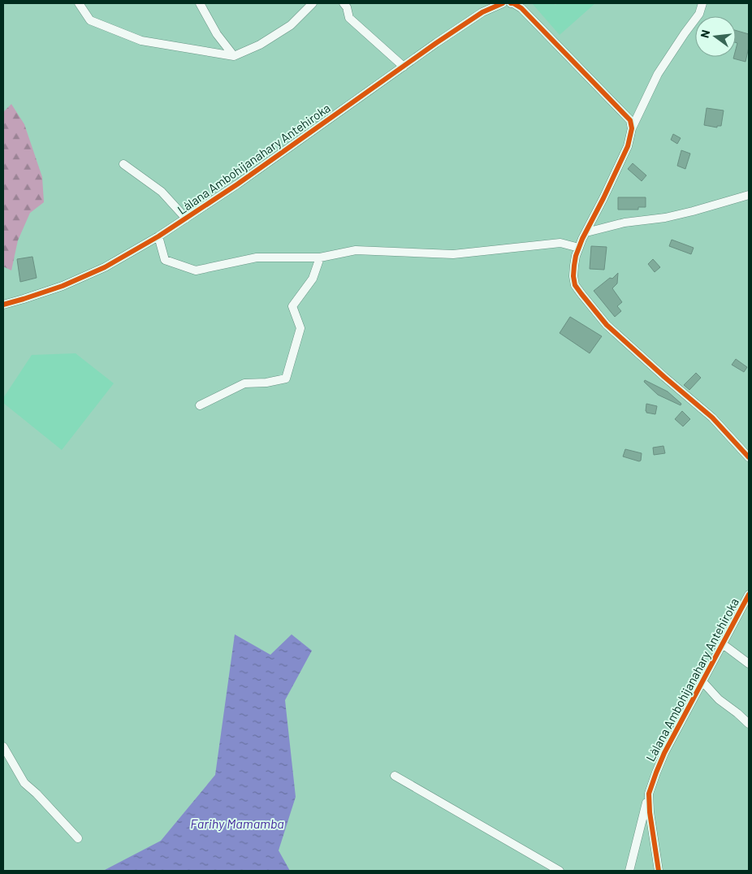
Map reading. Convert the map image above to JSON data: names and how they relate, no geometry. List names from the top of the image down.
{
  "streets": {
    "street": ["Làlana Ambohijanahary Antehiroka"]
  },
  "water": ["Farihy Mamamba"],
  "north": "left"
}
